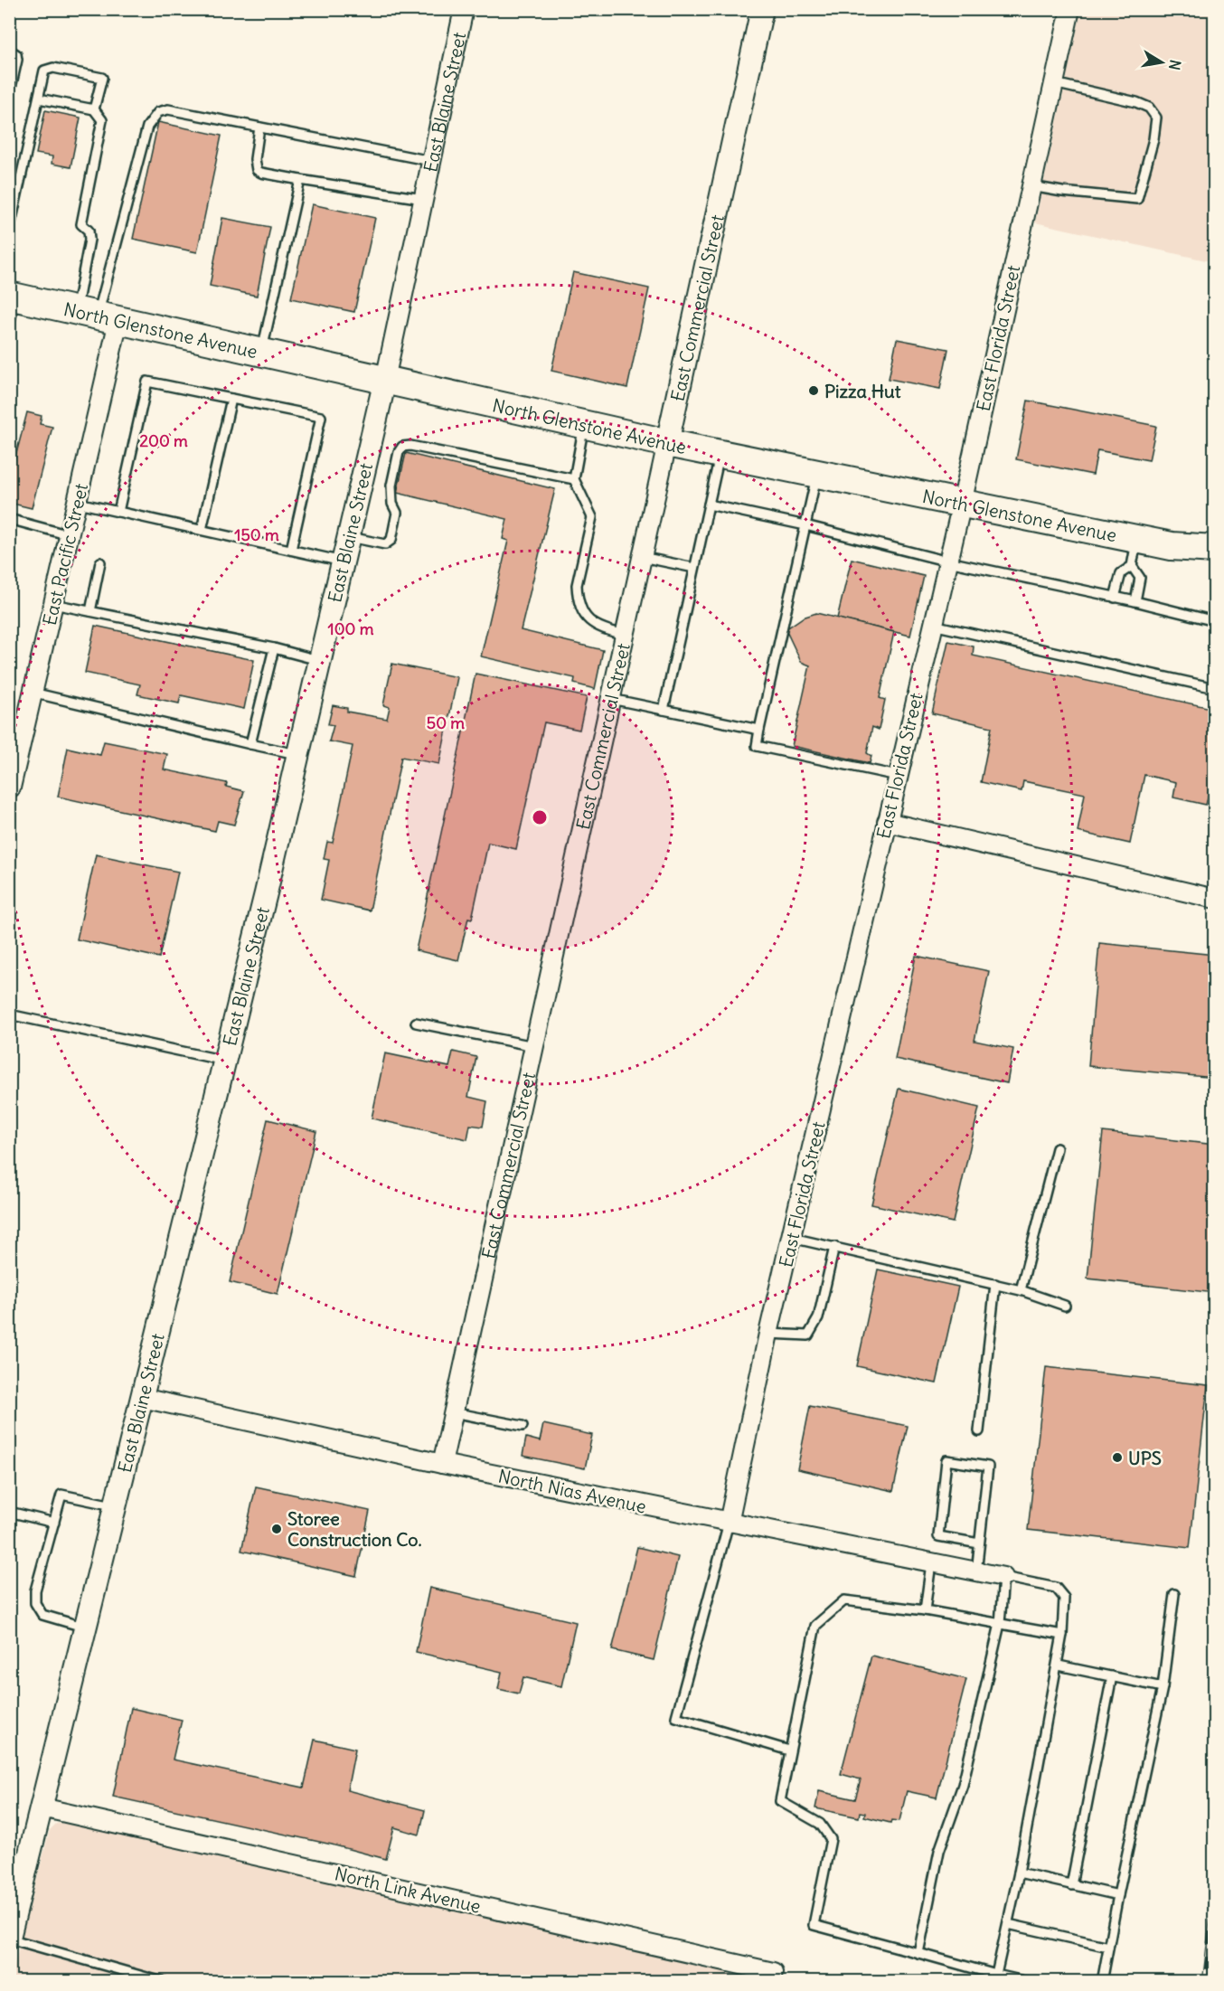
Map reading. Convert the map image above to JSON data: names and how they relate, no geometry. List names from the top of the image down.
{
  "streets": {
    "main road": ["North Glenstone Avenue"],
    "street": [
      "East Blaine Street",
      "East Commercial Street",
      "East Florida Street",
      "East Pacific Street",
      "North Nias Avenue",
      "North Link Avenue"
    ]
  },
  "crossings": [
    ["East Blaine Street", "North Glenstone Avenue"],
    ["East Blaine Street", "North Nias Avenue"],
    ["East Blaine Street", "North Link Avenue"],
    ["East Commercial Street", "North Glenstone Avenue"],
    ["East Commercial Street", "North Nias Avenue"],
    ["North Glenstone Avenue", "East Florida Street"],
    ["North Glenstone Avenue", "East Pacific Street"],
    ["East Florida Street", "North Nias Avenue"]
  ],
  "places": ["Pizza Hut", "UPS", "Storee Construction Co."],
  "north": "right",
  "rings": [
    "200 m",
    "150 m",
    "100 m",
    "50 m"
  ]
}
